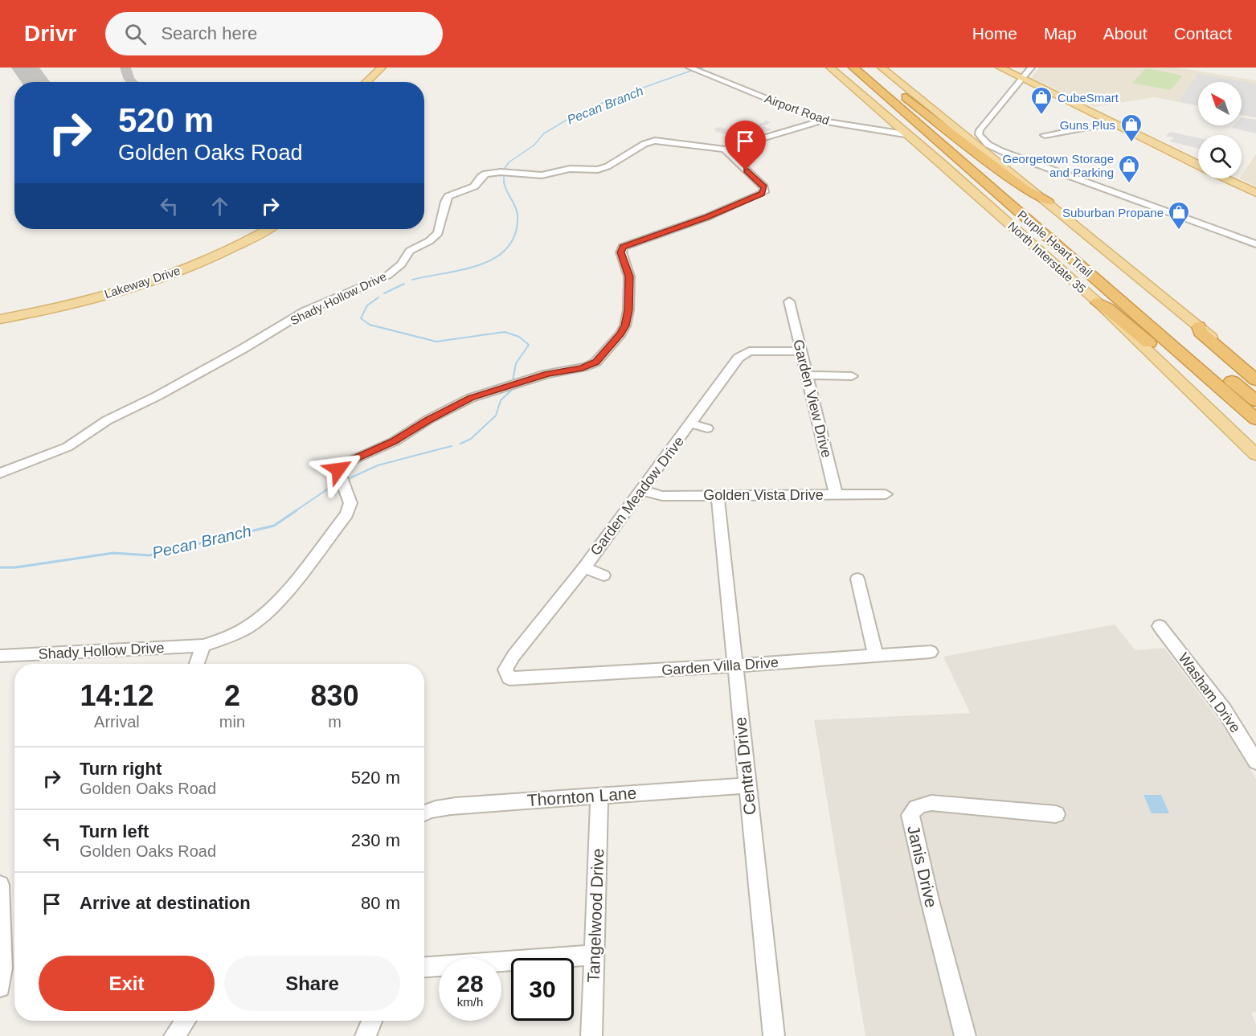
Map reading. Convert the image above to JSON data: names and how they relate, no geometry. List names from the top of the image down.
{
  "streets": {
    "highway": ["Purple Heart Trail"],
    "main road": ["North Interstate 35", "Lakeway Drive"],
    "street": [
      "Airport Road",
      "Shady Hollow Drive",
      "Garden View Drive",
      "Golden Vista Drive",
      "Garden Meadow Drive",
      "Garden Villa Drive",
      "Washam Drive",
      "Central Drive",
      "Thornton Lane",
      "Janis Drive",
      "Tangelwood Drive"
    ]
  },
  "crossings": [
    ["Airport Road", "North Interstate 35"],
    ["Airport Road", "Shady Hollow Drive"],
    ["Garden View Drive", "Golden Vista Drive"],
    ["Garden View Drive", "Garden Meadow Drive"],
    ["Golden Vista Drive", "Garden Meadow Drive"],
    ["Golden Vista Drive", "Central Drive"],
    ["Garden Meadow Drive", "Garden Villa Drive"],
    ["Garden Villa Drive", "Central Drive"],
    ["Central Drive", "Thornton Lane"],
    ["Thornton Lane", "Tangelwood Drive"]
  ],
  "water": ["Pecan Branch"],
  "places": {
    "shop": [
      "CubeSmart",
      "Guns Plus",
      "Georgetown Storage and Parking",
      "Suburban Propane"
    ]
  },
  "north": "top left",
  "page": {
    "header": "Drivr",
    "search": "Search here",
    "nav": [
      "Home",
      "Map",
      "About",
      "Contact"
    ],
    "turn": ["520 m", "Golden Oaks Road"],
    "eta": [
      "14:12",
      "Arrival",
      "2",
      "min",
      "830",
      "m"
    ],
    "list": [
      {
        "name": "Turn right",
        "note": "Golden Oaks Road",
        "value": "520 m"
      },
      {
        "name": "Turn left",
        "note": "Golden Oaks Road",
        "value": "230 m"
      },
      {
        "name": "Arrive at destination",
        "value": "80 m"
      }
    ],
    "buttons": ["Exit", "Share"],
    "speed": "28 km/h",
    "limit": "30"
  }
}
